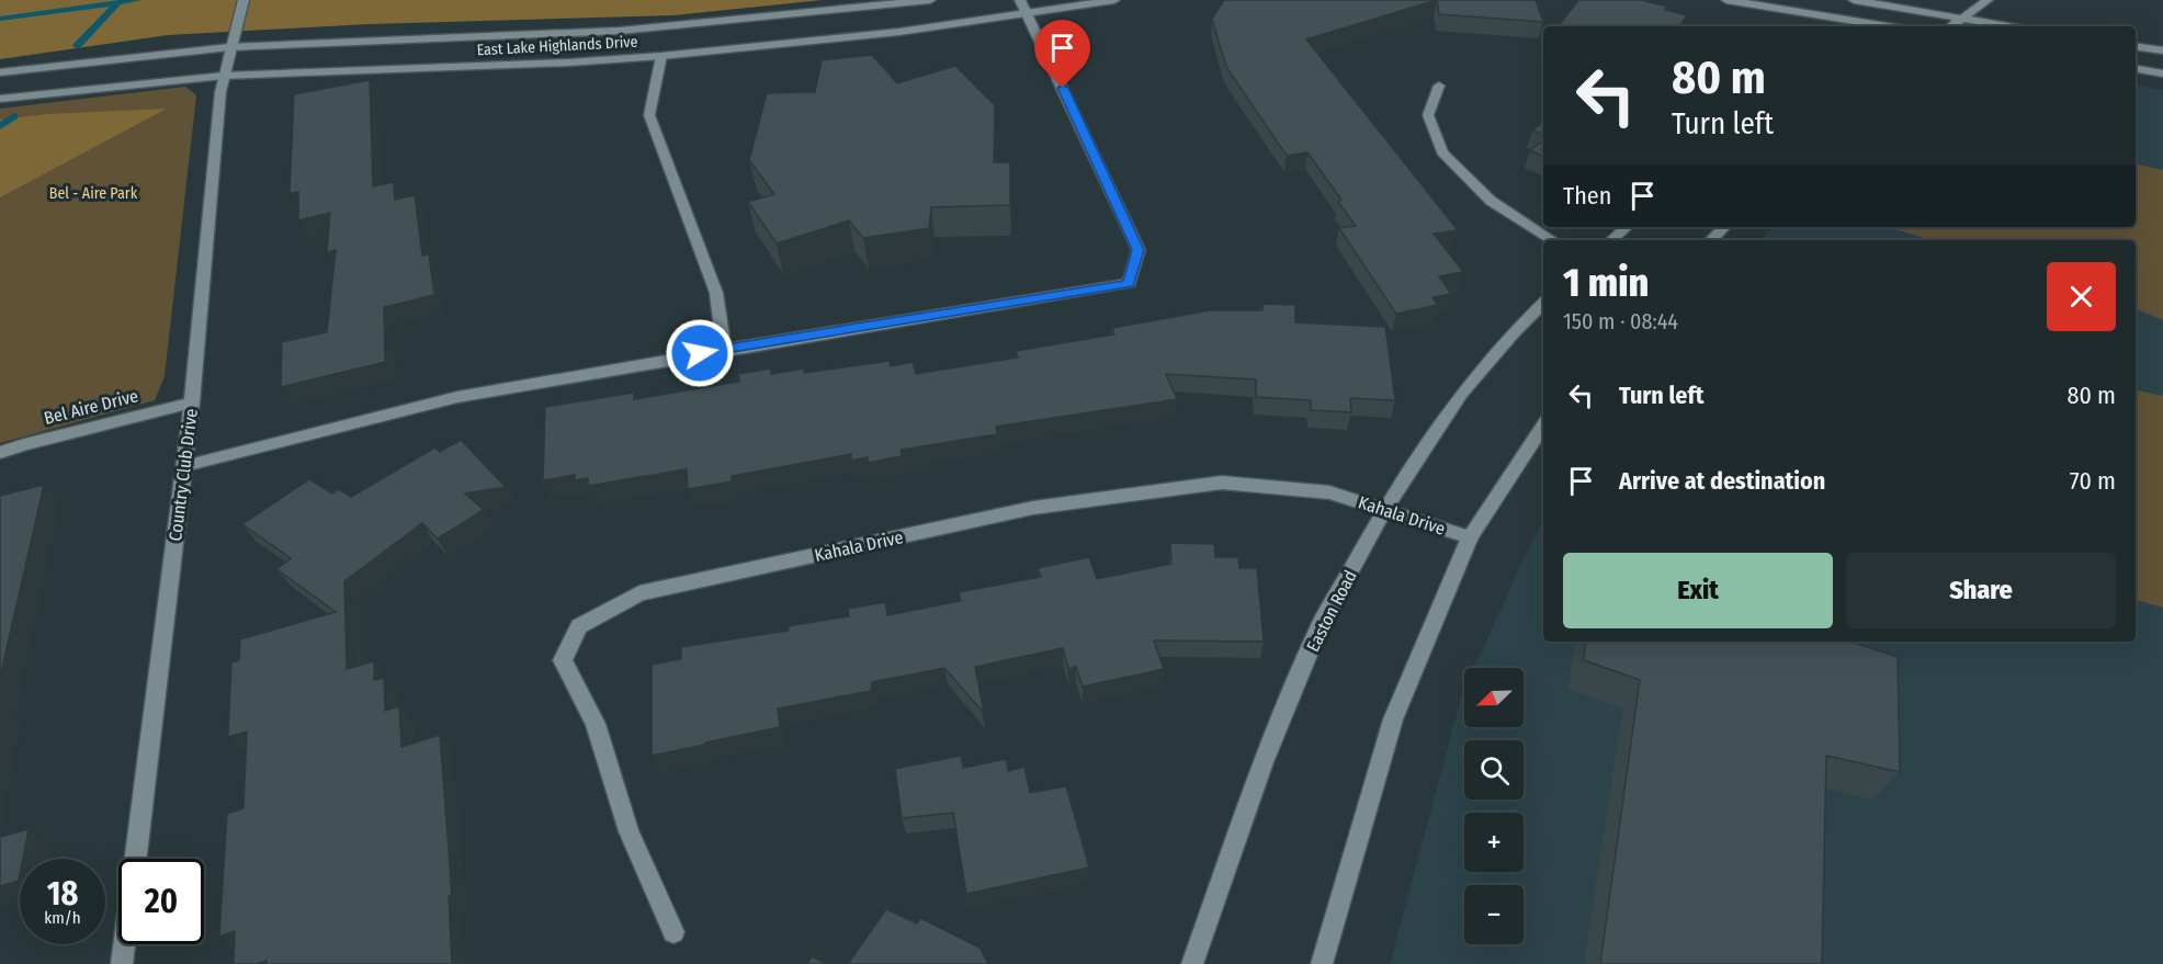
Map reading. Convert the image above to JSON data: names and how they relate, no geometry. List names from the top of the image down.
{
  "streets": {
    "main road": [
      "East Lake Highlands Drive",
      "Bel Aire Drive",
      "Country Club Drive",
      "Kahala Drive",
      "Easton Road"
    ]
  },
  "crossings": [
    ["East Lake Highlands Drive", "Country Club Drive"],
    ["Bel Aire Drive", "Country Club Drive"],
    ["Kahala Drive", "Easton Road"]
  ],
  "parks": ["Bel - Aire Park"],
  "north": "bottom left",
  "page": {
    "turn": ["80 m", "Turn left"],
    "then": "Then",
    "heading": ["1 min", "150 m · 08:44"],
    "list": [
      {
        "name": "Turn left",
        "value": "80 m"
      },
      {
        "name": "Arrive at destination",
        "value": "70 m"
      }
    ],
    "buttons": ["Exit", "Share"],
    "map_buttons": ["+", "−"],
    "speed": "18 km/h",
    "limit": "20"
  }
}
